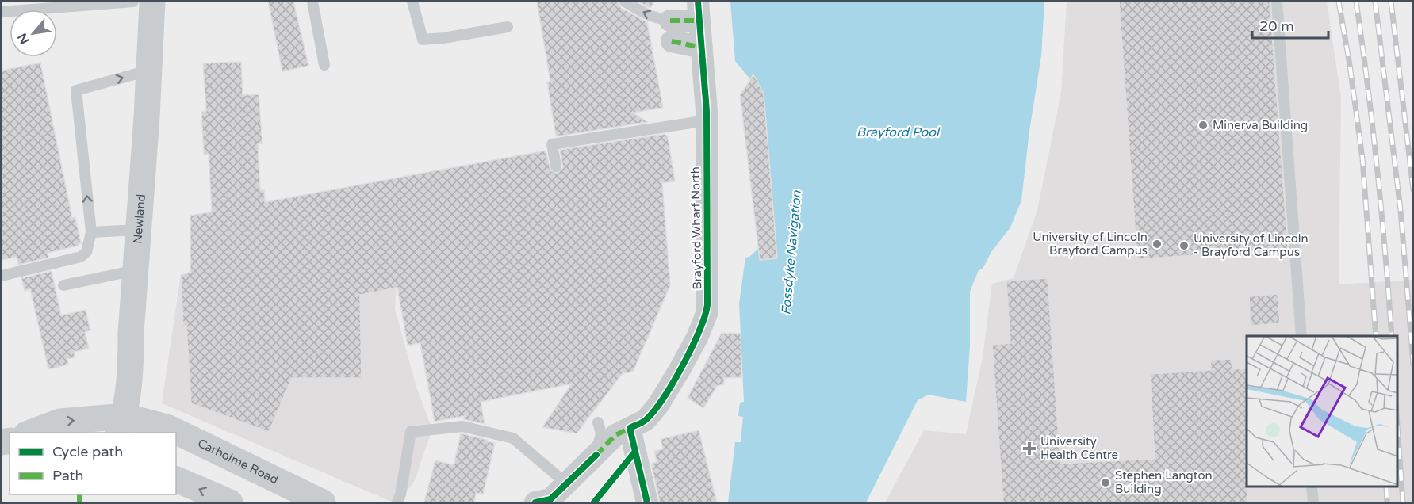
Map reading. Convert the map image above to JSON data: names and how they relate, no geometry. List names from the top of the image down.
{
  "streets": {
    "main road": ["Newland", "Carholme Road"],
    "street": ["Brayford Wharf North"]
  },
  "crossings": [
    ["Newland", "Carholme Road"]
  ],
  "water": ["Brayford Pool", "Fossdyke Navigation"],
  "places": {
    "other": [
      "Minerva Building",
      "University of Lincoln Brayford Campus",
      "University of Lincoln - Brayford Campus",
      "Stephen Langton Building"
    ],
    "health": ["University Health Centre"]
  },
  "legend": ["Cycle path", "Path"],
  "scale_bar": "20 m",
  "north": "bottom left"
}
